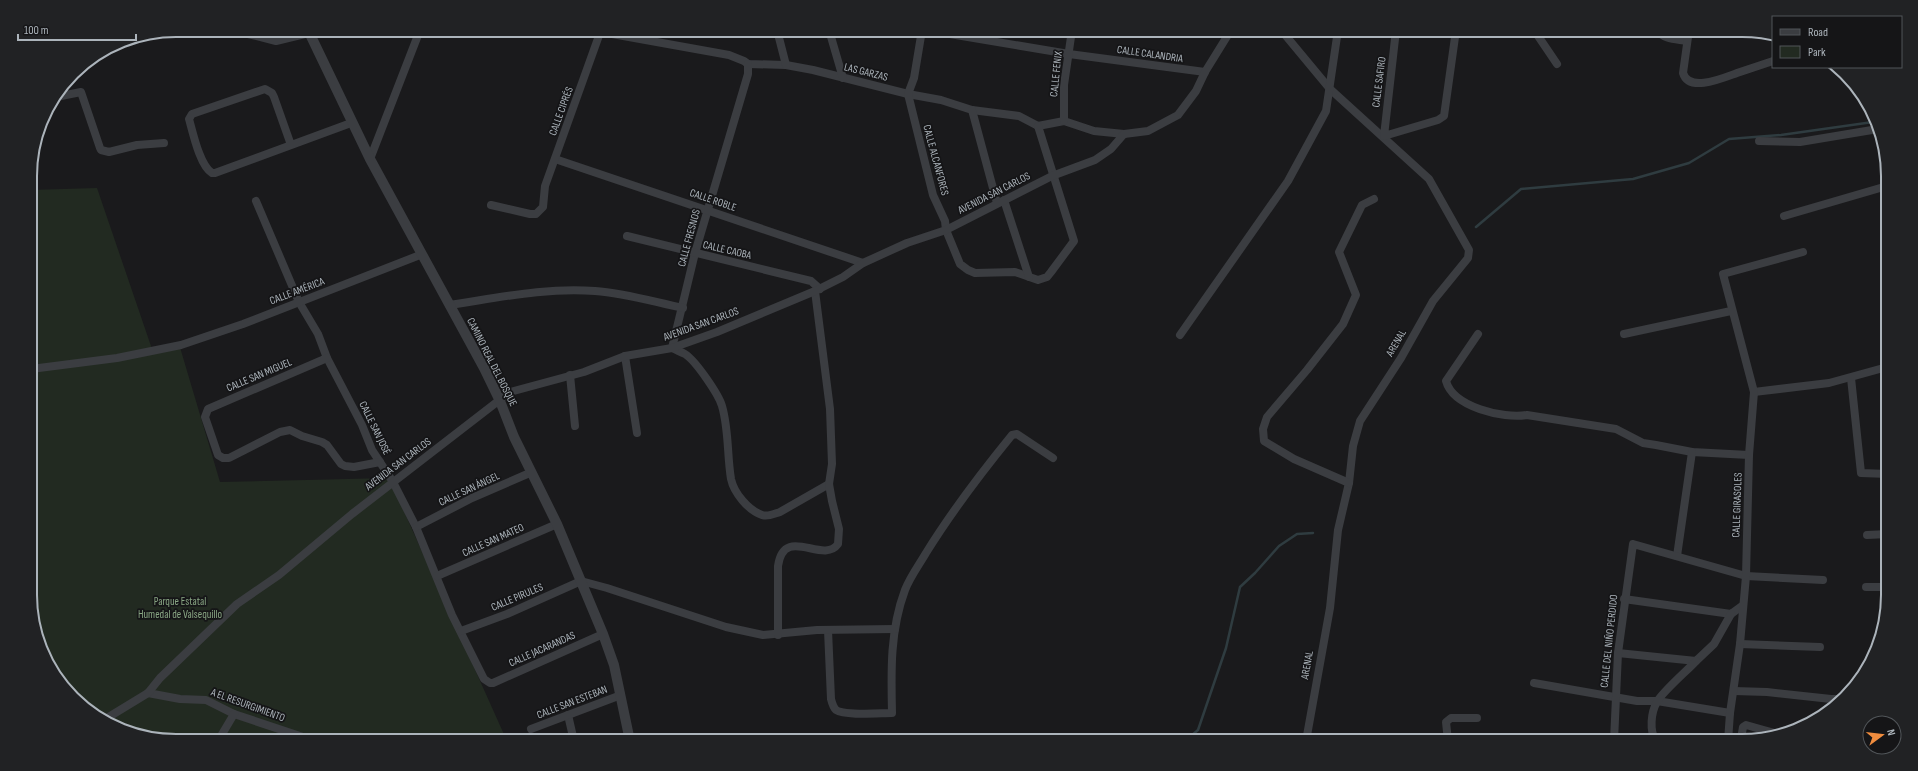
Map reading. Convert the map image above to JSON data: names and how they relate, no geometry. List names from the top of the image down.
{
  "streets": {
    "street": [
      "CALLE CALANDRIA",
      "LAS GARZAS",
      "CALLE FENIX",
      "CALLE SAFIRO",
      "CALLE CIPRÉS",
      "CALLE ALCANFORES",
      "AVENIDA SAN CARLOS",
      "CALLE ROBLE",
      "CALLE FRESNOS",
      "CALLE CAOBA",
      "CALLE AMÉRICA",
      "ARENAL",
      "CAMINO REAL DEL BOSQUE",
      "CALLE SAN MIGUEL",
      "CALLE SAN JOSÉ",
      "CALLE SAN ÁNGEL",
      "CALLE GIRASOLES",
      "CALLE SAN MATEO",
      "CALLE PIRULES",
      "CALLE DEL NIÑO PERDIDO",
      "CALLE JACARANDAS",
      "CALLE SAN ESTEBAN",
      "A EL RESURGIMIENTO"
    ]
  },
  "crossings": [
    ["CALLE CALANDRIA", "CALLE FENIX"],
    ["LAS GARZAS", "CALLE ALCANFORES"],
    ["LAS GARZAS", "CALLE FRESNOS"],
    ["CALLE SAFIRO", "ARENAL"],
    ["CALLE CIPRÉS", "CALLE ROBLE"],
    ["CALLE ALCANFORES", "AVENIDA SAN CARLOS"],
    ["AVENIDA SAN CARLOS", "CALLE ROBLE"],
    ["AVENIDA SAN CARLOS", "CALLE FRESNOS"],
    ["AVENIDA SAN CARLOS", "CALLE CAOBA"],
    ["AVENIDA SAN CARLOS", "CAMINO REAL DEL BOSQUE"],
    ["AVENIDA SAN CARLOS", "CALLE SAN JOSÉ"],
    ["AVENIDA SAN CARLOS", "A EL RESURGIMIENTO"],
    ["CALLE ROBLE", "CALLE FRESNOS"],
    ["CALLE FRESNOS", "CALLE CAOBA"],
    ["CALLE AMÉRICA", "CAMINO REAL DEL BOSQUE"],
    ["CALLE AMÉRICA", "CALLE SAN JOSÉ"],
    ["CAMINO REAL DEL BOSQUE", "CALLE SAN ÁNGEL"],
    ["CAMINO REAL DEL BOSQUE", "CALLE SAN MATEO"],
    ["CAMINO REAL DEL BOSQUE", "CALLE PIRULES"],
    ["CAMINO REAL DEL BOSQUE", "CALLE JACARANDAS"],
    ["CAMINO REAL DEL BOSQUE", "CALLE SAN ESTEBAN"],
    ["CALLE SAN MIGUEL", "CALLE SAN JOSÉ"],
    ["CALLE SAN JOSÉ", "CALLE SAN ÁNGEL"],
    ["CALLE SAN JOSÉ", "CALLE SAN MATEO"],
    ["CALLE SAN JOSÉ", "CALLE PIRULES"],
    ["CALLE SAN JOSÉ", "CALLE JACARANDAS"]
  ],
  "parks": ["Parque Estatal Humedal de Valsequillo"],
  "legend": ["Road", "Park"],
  "scale_bar": "100 m",
  "north": "right"
}
